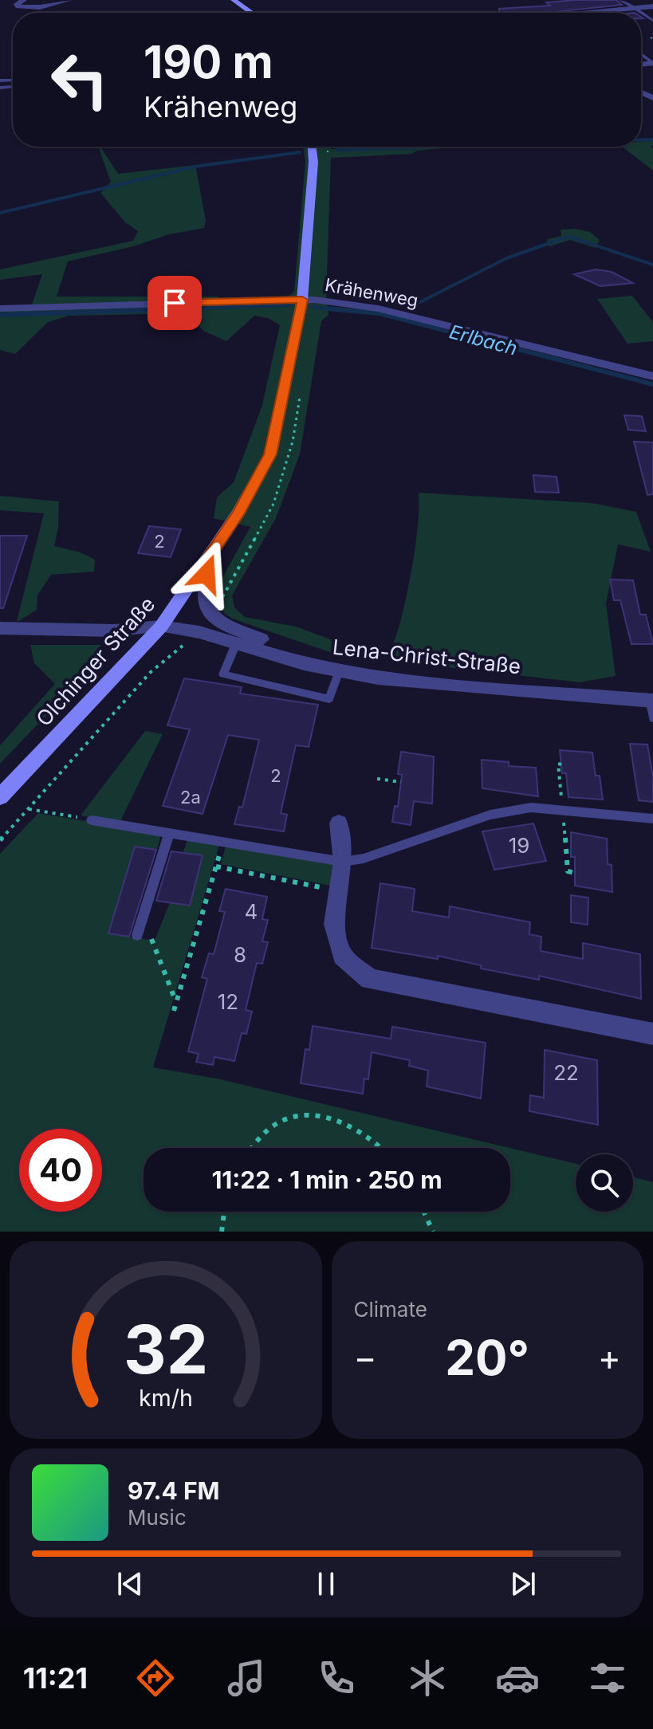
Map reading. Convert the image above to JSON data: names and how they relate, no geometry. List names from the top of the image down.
{
  "streets": {
    "main road": ["Olchinger Straße"],
    "street": ["Krähenweg", "Lena-Christ-Straße"]
  },
  "crossings": [
    ["Krähenweg", "Olchinger Straße"],
    ["Lena-Christ-Straße", "Olchinger Straße"]
  ],
  "water": ["Erlbach"],
  "house_numbers": [
    "2",
    "2",
    "2a",
    "19",
    "4",
    "8",
    "12",
    "22"
  ],
  "page": {
    "turn": ["190 m", "Krähenweg"],
    "limit": "40",
    "trip": "11:22 · 1 min · 250 m",
    "tile": "Climate",
    "heat": ["−", "20°", "+"],
    "song": ["97.4 FM", "Music"],
    "tabs": "11:21",
    "gauge": ["32", "km/h"]
  }
}
